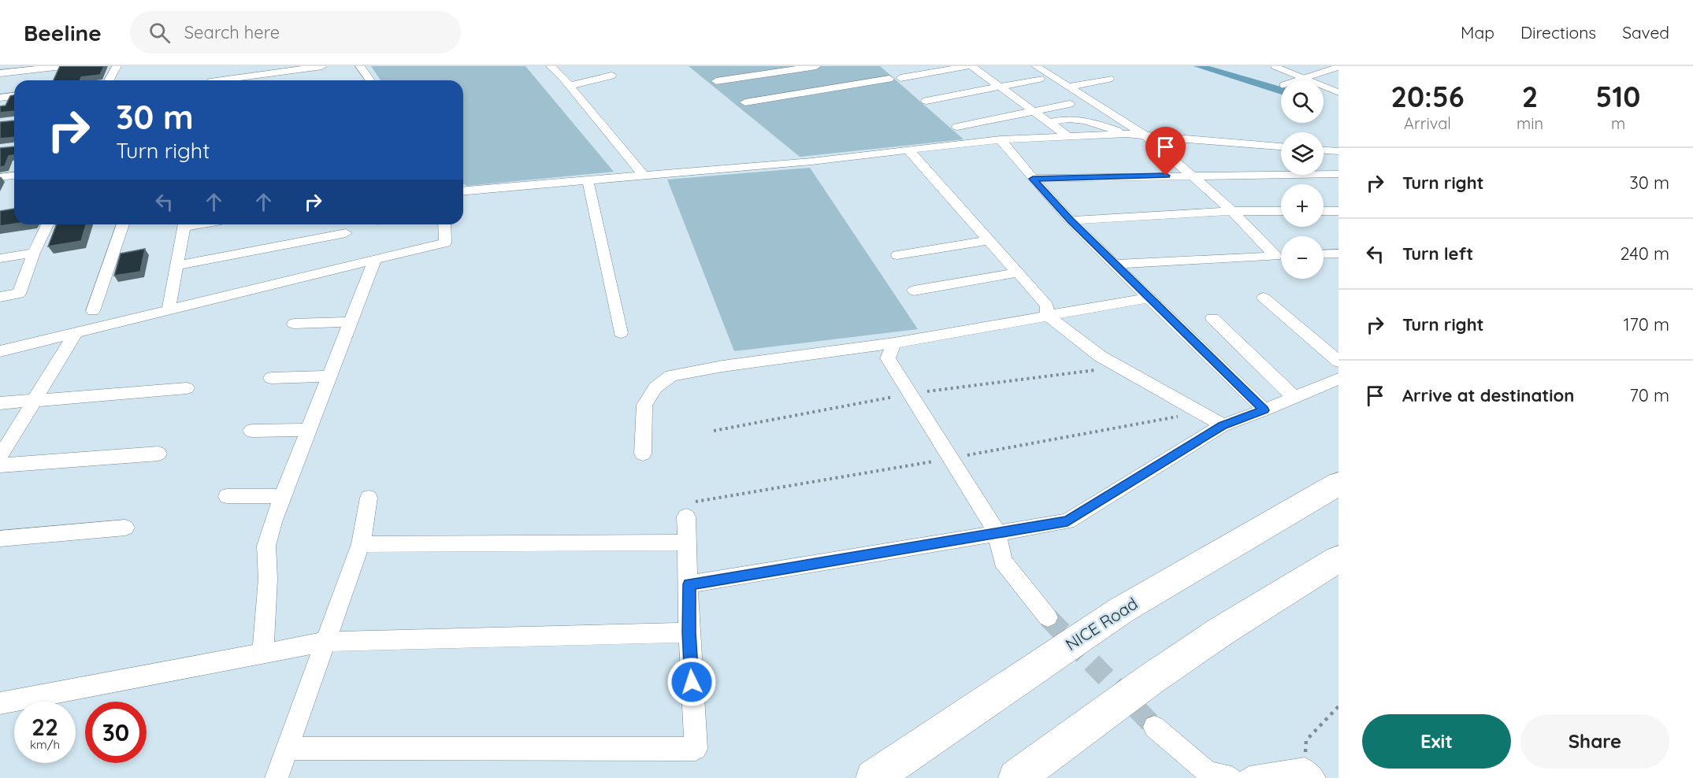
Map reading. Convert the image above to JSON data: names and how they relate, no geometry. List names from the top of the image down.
{
  "streets": {
    "highway": ["NICE Road"]
  },
  "page": {
    "header": "Beeline",
    "search": "Search here",
    "nav": ["Map", "Directions", "Saved"],
    "eta": [
      "20:56",
      "Arrival",
      "2",
      "min",
      "510",
      "m"
    ],
    "map_buttons": ["+", "−"],
    "turn": ["30 m", "Turn right"],
    "list": [
      {
        "name": "Turn right",
        "value": "30 m"
      },
      {
        "name": "Turn left",
        "value": "240 m"
      },
      {
        "name": "Turn right",
        "value": "170 m"
      },
      {
        "name": "Arrive at destination",
        "value": "70 m"
      }
    ],
    "speed": "22 km/h",
    "limit": "30",
    "buttons": ["Exit", "Share"]
  }
}
